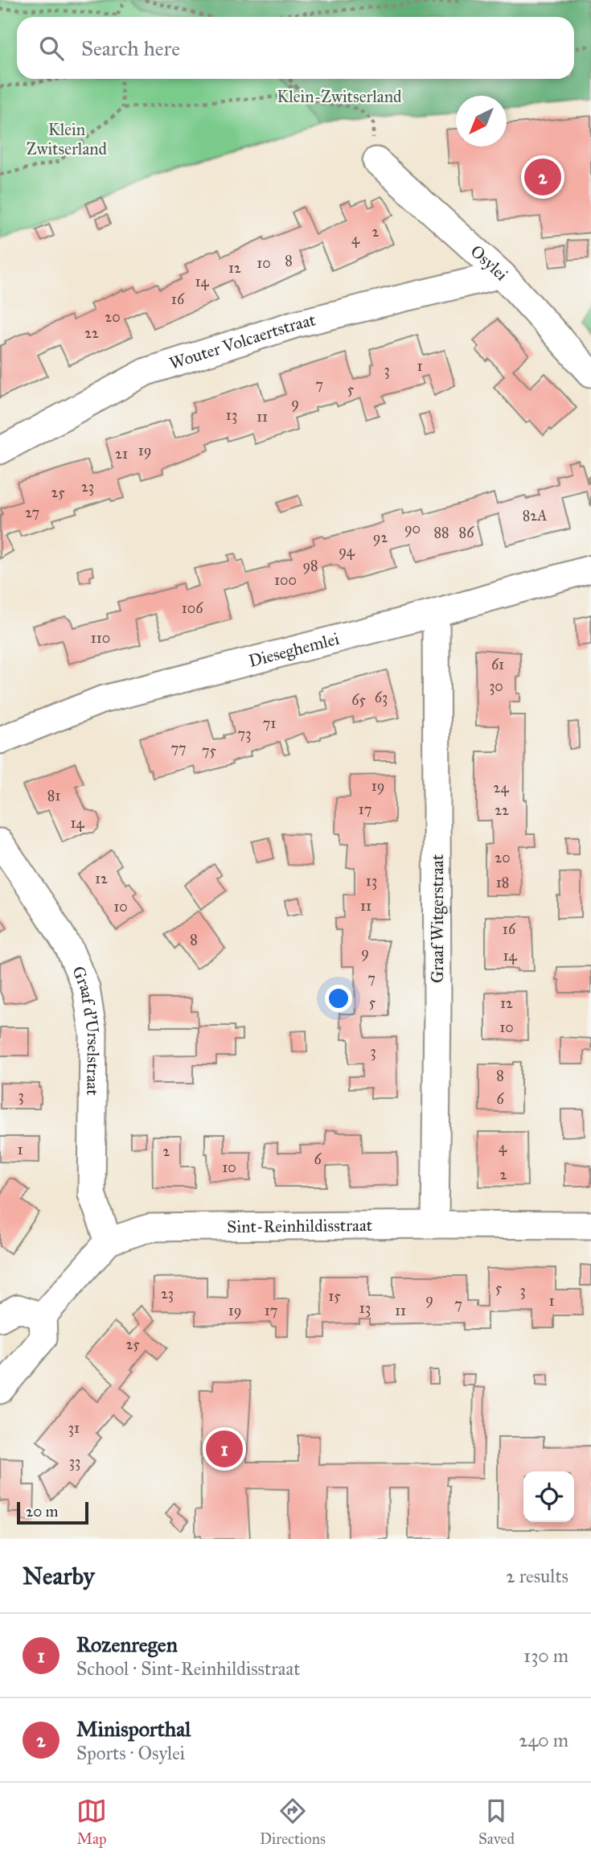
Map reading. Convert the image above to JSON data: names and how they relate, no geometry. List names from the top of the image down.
{
  "streets": {
    "street": [
      "Osylei",
      "Wouter Volcaertstraat",
      "Dieseghemlei",
      "Graaf Witgerstraat",
      "Graaf d'Urselstraat",
      "Sint-Reinhildisstraat"
    ]
  },
  "crossings": [
    ["Osylei", "Wouter Volcaertstraat"],
    ["Dieseghemlei", "Graaf Witgerstraat"],
    ["Graaf Witgerstraat", "Sint-Reinhildisstraat"],
    ["Graaf d'Urselstraat", "Sint-Reinhildisstraat"]
  ],
  "parks": ["Klein-Zwitserland", "Klein Zwitserland"],
  "house_numbers": [
    "2",
    "4",
    "8",
    "10",
    "12",
    "14",
    "16",
    "20",
    "22",
    "1",
    "3",
    "7",
    "5",
    "9",
    "13",
    "11",
    "19",
    "21",
    "23",
    "25",
    "27",
    "82A",
    "90",
    "88",
    "86",
    "92",
    "94",
    "98",
    "100",
    "106",
    "110",
    "61",
    "30",
    "63",
    "65",
    "71",
    "73",
    "77",
    "75",
    "19",
    "24",
    "81",
    "17",
    "22",
    "14",
    "20",
    "12",
    "13",
    "18",
    "11",
    "10",
    "16",
    "8",
    "9",
    "14",
    "7",
    "5",
    "12",
    "10",
    "3",
    "8",
    "3",
    "6",
    "4",
    "1",
    "2",
    "6",
    "10",
    "2",
    "5",
    "3",
    "23",
    "15",
    "9",
    "1",
    "7",
    "13",
    "19",
    "17",
    "11",
    "25",
    "31",
    "33"
  ],
  "scale_bar": "20 m",
  "north": "bottom left",
  "page": {
    "search": "Search here",
    "pins": ["2", "1"],
    "scale": "20 m",
    "heading": ["Nearby", "2 results"],
    "list": [
      {
        "mark": "1",
        "name": "Rozenregen",
        "note": "School · Sint-Reinhildisstraat",
        "value": "130 m"
      },
      {
        "mark": "2",
        "name": "Minisporthal",
        "note": "Sports · Osylei",
        "value": "240 m"
      }
    ],
    "nav": ["Map", "Directions", "Saved"]
  }
}
